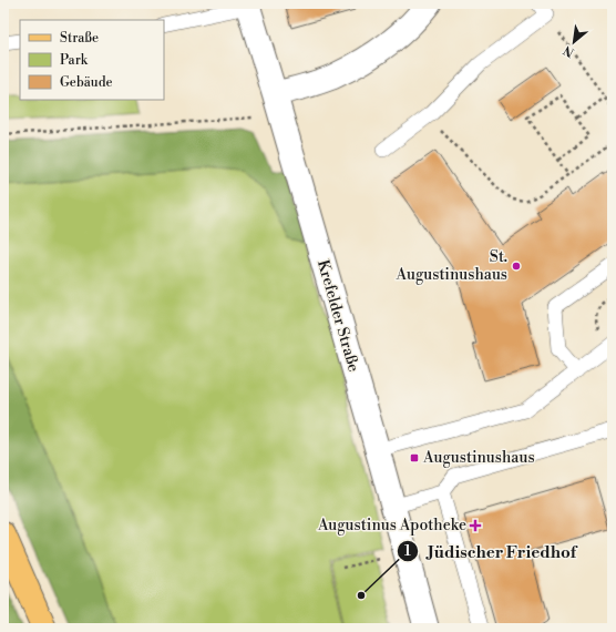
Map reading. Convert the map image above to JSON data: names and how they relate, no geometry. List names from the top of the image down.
{
  "streets": {
    "street": ["Krefelder Straße"]
  },
  "places": {
    "other": ["St. Augustinushaus", "Jüdischer Friedhof"],
    "transit": ["Augustinushaus"],
    "health": ["Augustinus Apotheke"]
  },
  "legend": ["Straße", "Park", "Gebäude"],
  "north": "bottom left"
}
